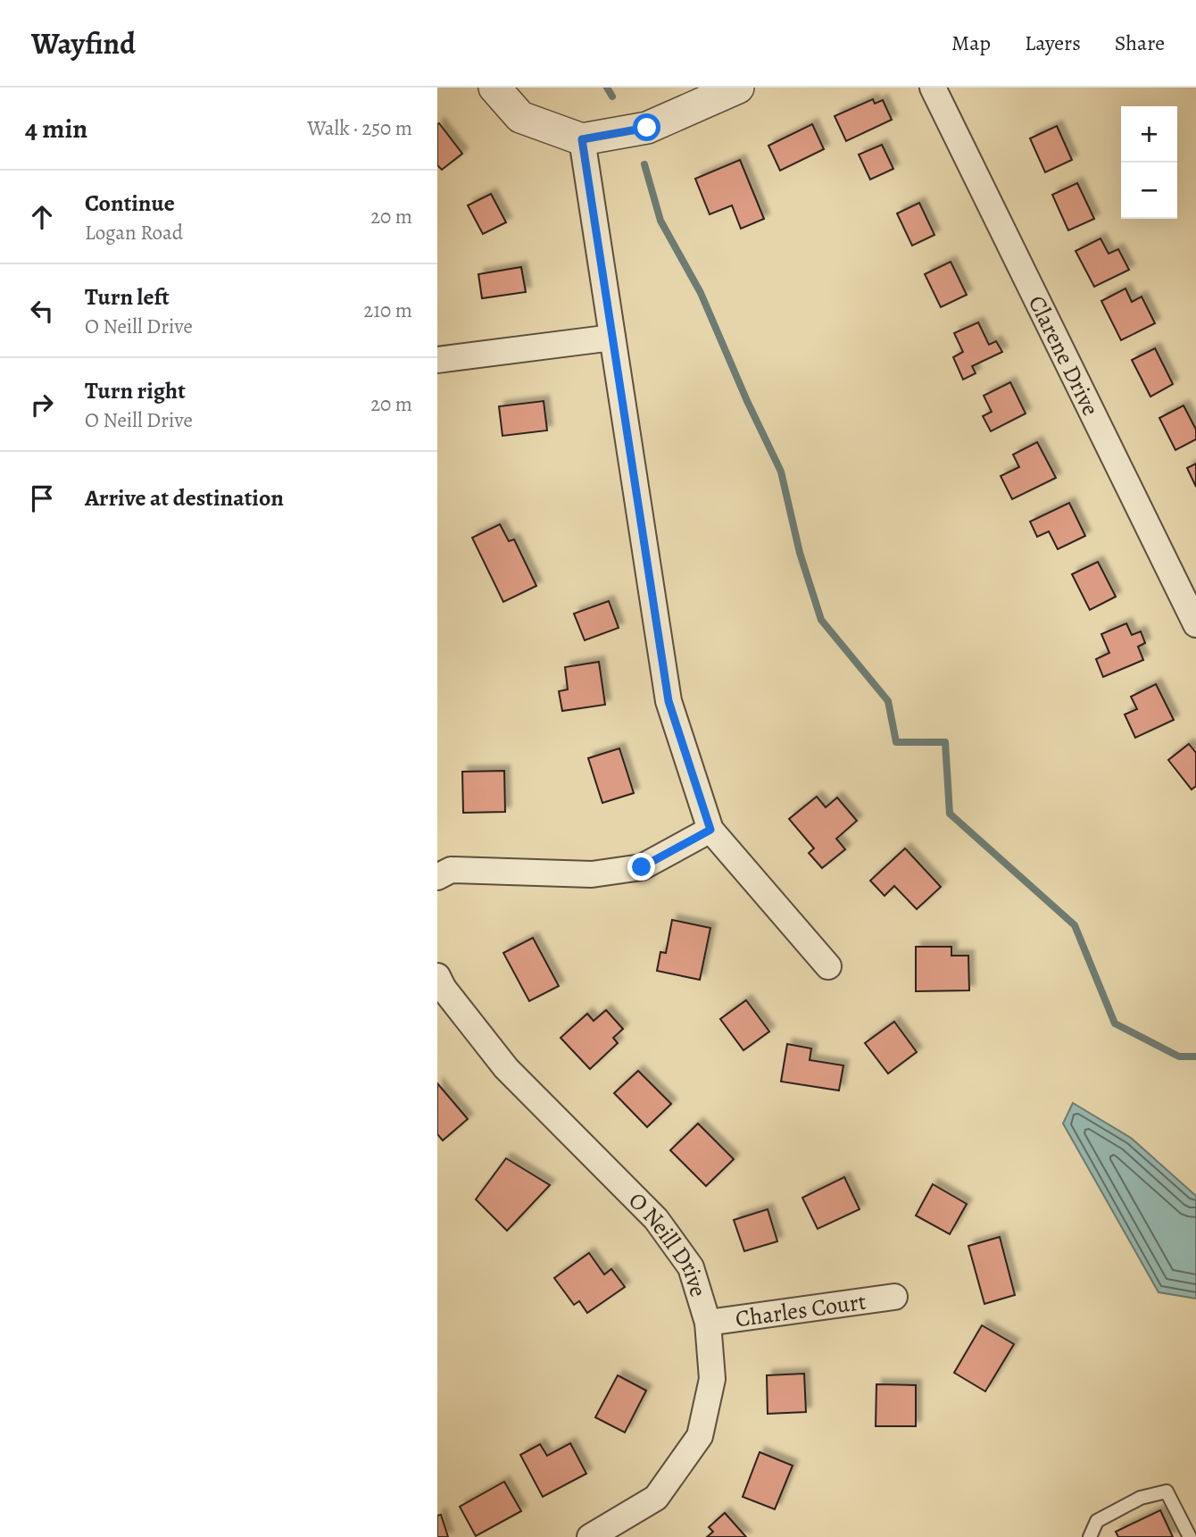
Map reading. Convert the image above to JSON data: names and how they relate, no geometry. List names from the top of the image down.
{
  "streets": {
    "street": ["Clarene Drive", "O Neill Drive", "Charles Court"]
  },
  "crossings": [
    ["O Neill Drive", "Charles Court"]
  ],
  "page": {
    "header": "Wayfind",
    "nav": ["Map", "Layers", "Share"],
    "heading": ["4 min", "Walk · 250 m"],
    "map_buttons": ["+", "−"],
    "list": [
      ["Continue", "Logan Road", "20 m"],
      ["Turn left", "O Neill Drive", "210 m"],
      ["Turn right", "O Neill Drive", "20 m"],
      "Arrive at destination"
    ]
  }
}
